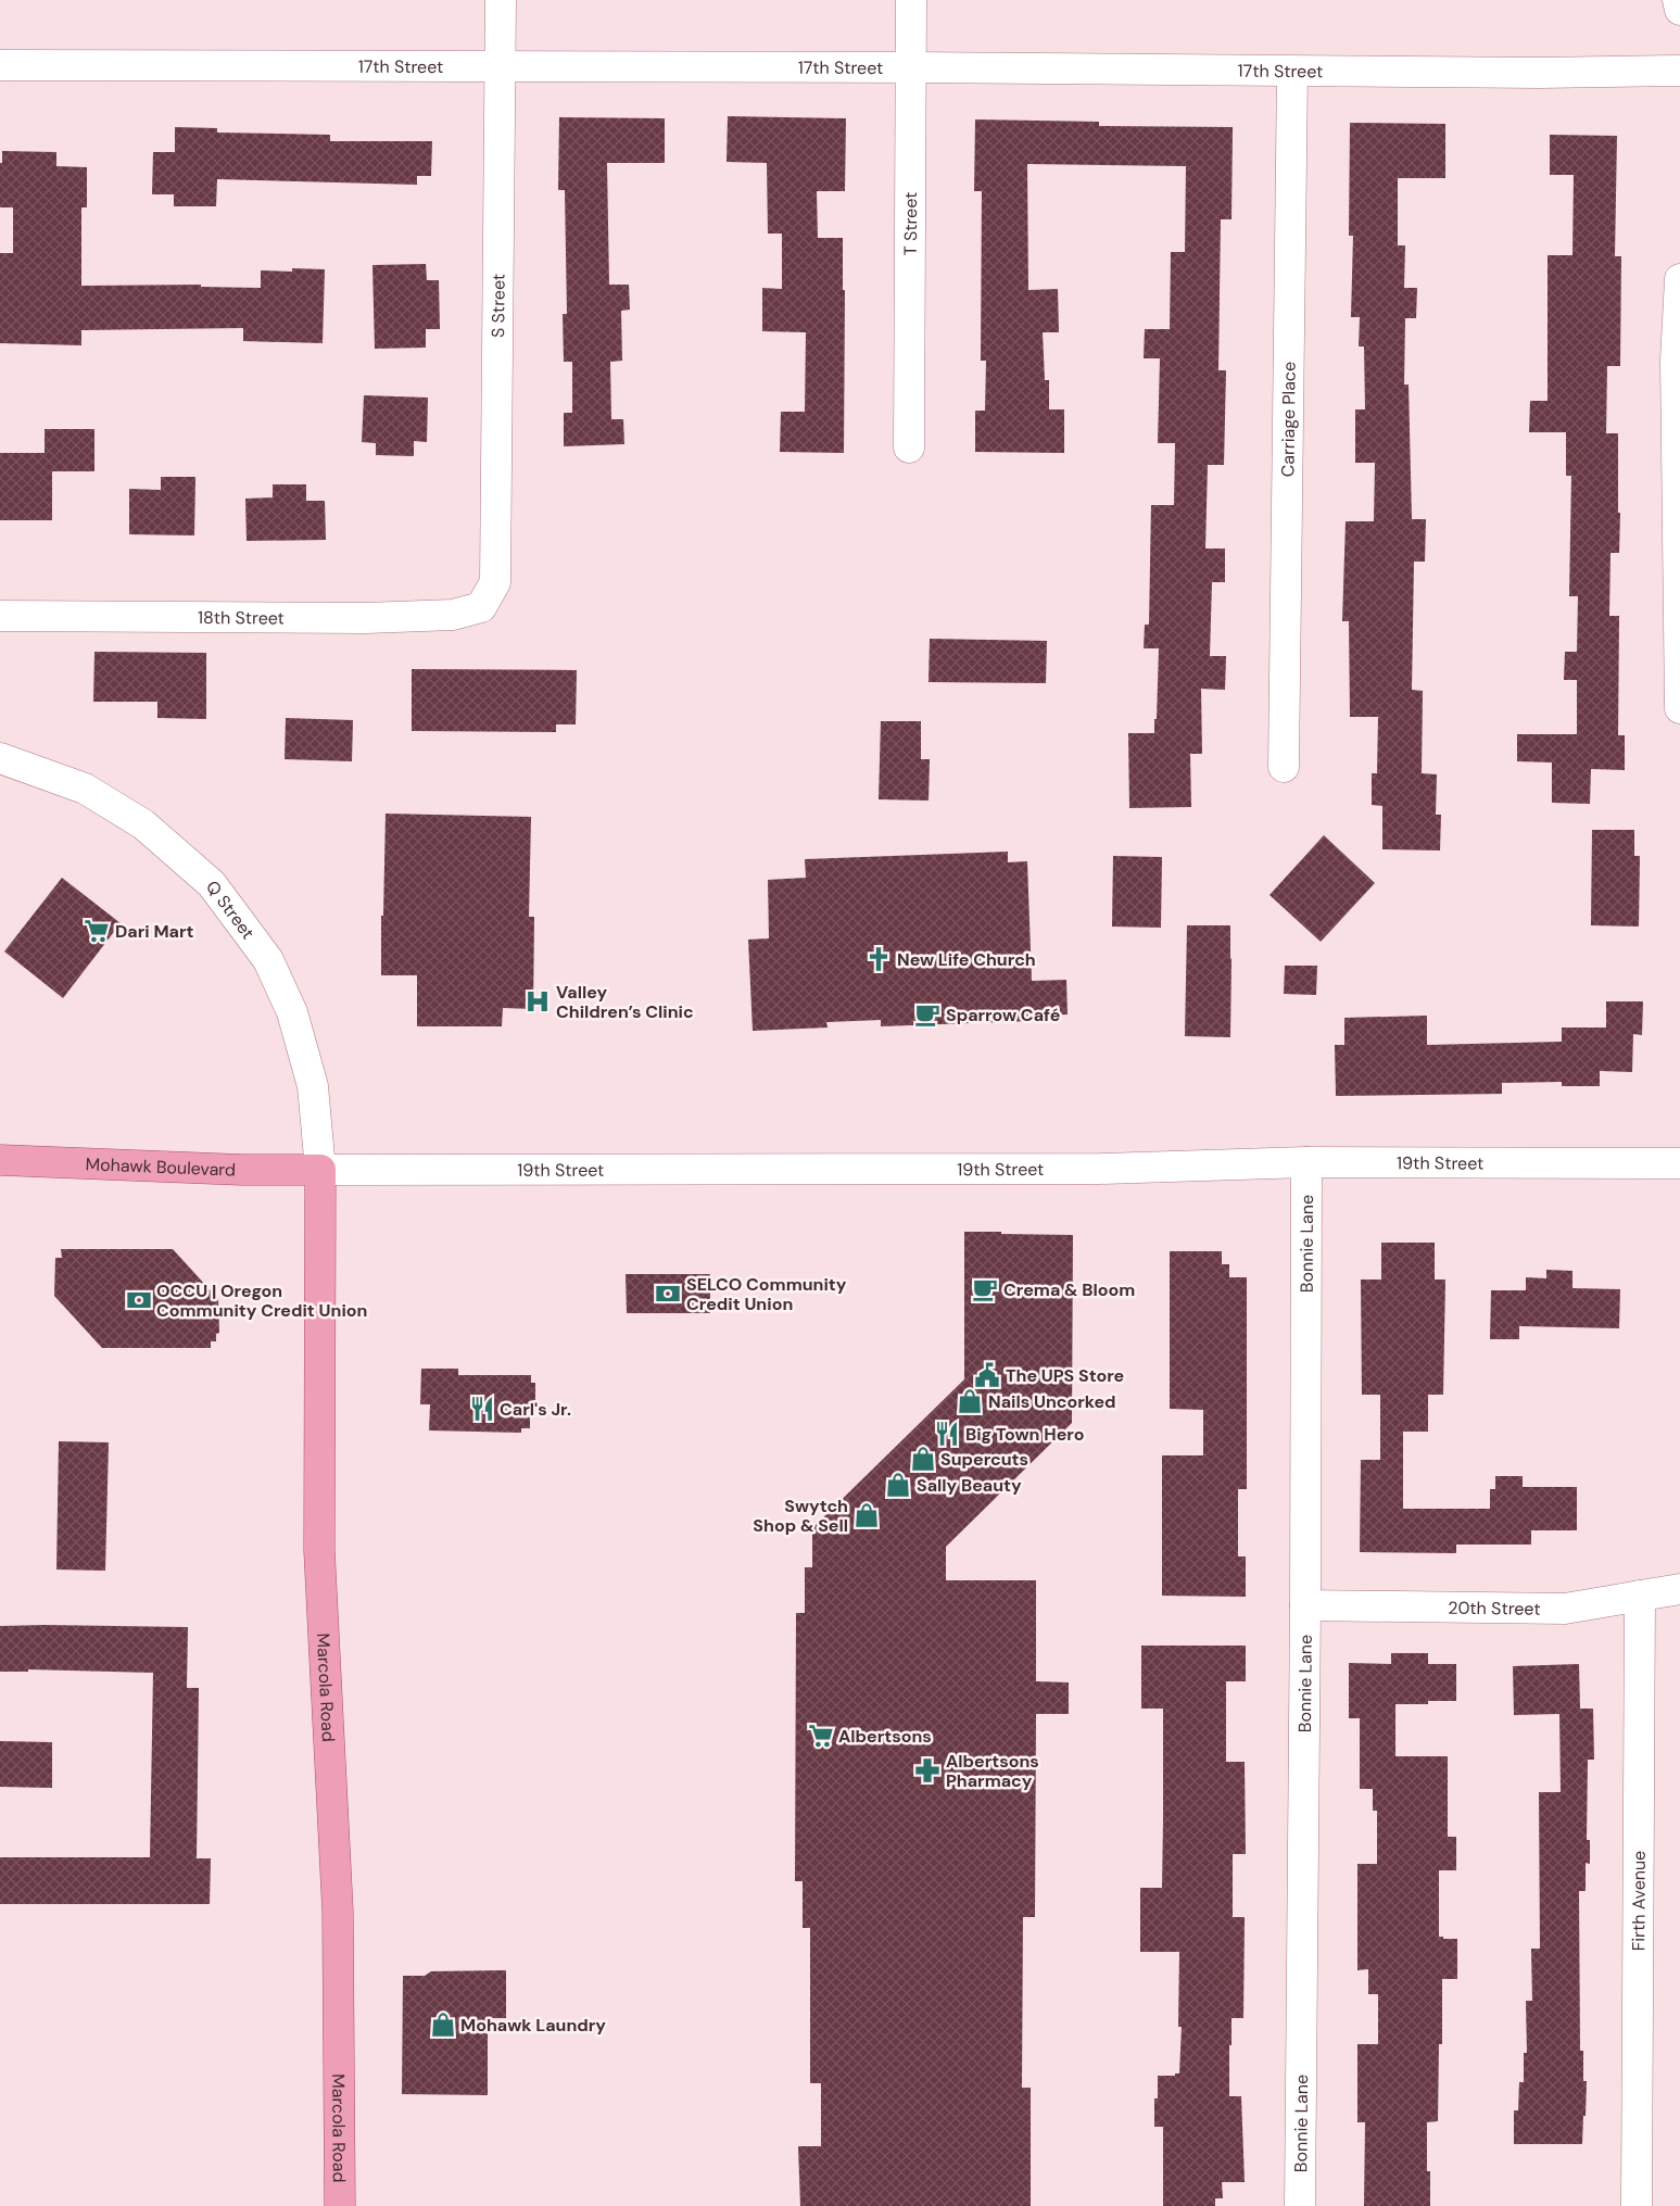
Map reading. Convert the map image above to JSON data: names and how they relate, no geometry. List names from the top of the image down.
{
  "streets": {
    "main road": ["Mohawk Boulevard", "Marcola Road"],
    "street": [
      "17th Street",
      "T Street",
      "S Street",
      "Carriage Place",
      "18th Street",
      "Q Street",
      "19th Street",
      "Bonnie Lane",
      "20th Street",
      "Firth Avenue"
    ]
  },
  "crossings": [
    ["17th Street", "T Street"],
    ["17th Street", "S Street"],
    ["17th Street", "Carriage Place"],
    ["S Street", "18th Street"],
    ["Q Street", "19th Street"],
    ["Q Street", "Mohawk Boulevard"],
    ["Q Street", "Marcola Road"],
    ["19th Street", "Mohawk Boulevard"],
    ["19th Street", "Bonnie Lane"],
    ["19th Street", "Marcola Road"],
    ["Mohawk Boulevard", "Marcola Road"],
    ["Bonnie Lane", "20th Street"],
    ["20th Street", "Firth Avenue"]
  ],
  "places": {
    "supermarket": ["Dari Mart", "Albertsons"],
    "church": ["New Life Church"],
    "hospital": ["Valley Children’s Clinic"],
    "cafe": ["Sparrow Café", "Crema & Bloom"],
    "bank": ["SELCO Community Credit Union", "OCCU | Oregon Community Credit Union"],
    "public building": ["The UPS Store"],
    "shop": [
      "Nails Uncorked",
      "Supercuts",
      "Sally Beauty",
      "Swytch Shop & Sell",
      "Mohawk Laundry"
    ],
    "restaurant": ["Carl's Jr.", "Big Town Hero"],
    "pharmacy": ["Albertsons Pharmacy"]
  }
}
